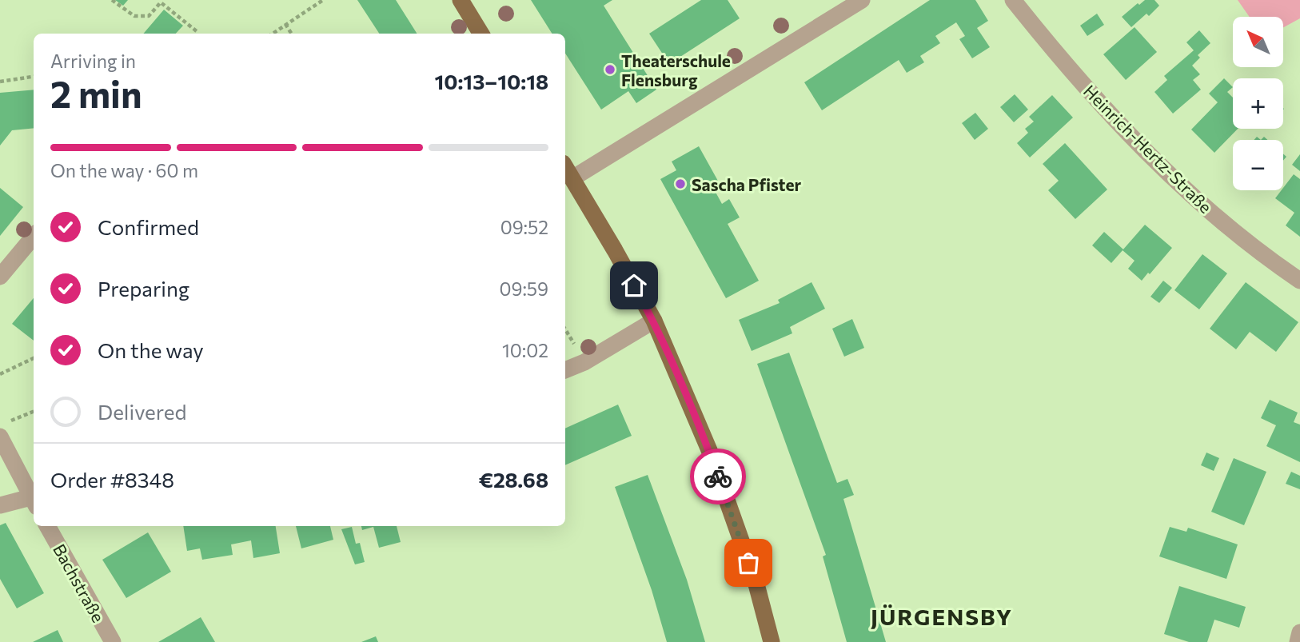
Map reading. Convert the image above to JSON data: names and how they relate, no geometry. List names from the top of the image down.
{
  "streets": {
    "street": ["Heinrich-Hertz-Straße", "Bachstraße"]
  },
  "districts": ["JÜRGENSBY"],
  "places": ["Theaterschule Flensburg", "Sascha Pfister"],
  "north": "top left",
  "page": {
    "map_buttons": ["+", "−"],
    "heading": ["2 min", "Arriving in", "10:13–10:18"],
    "panel": ["Order #8348", "€28.68"],
    "bar": "On the way · 60 m",
    "list": [
      ["Confirmed", "09:52"],
      ["Preparing", "09:59"],
      ["On the way", "10:02"],
      "Delivered"
    ]
  }
}
